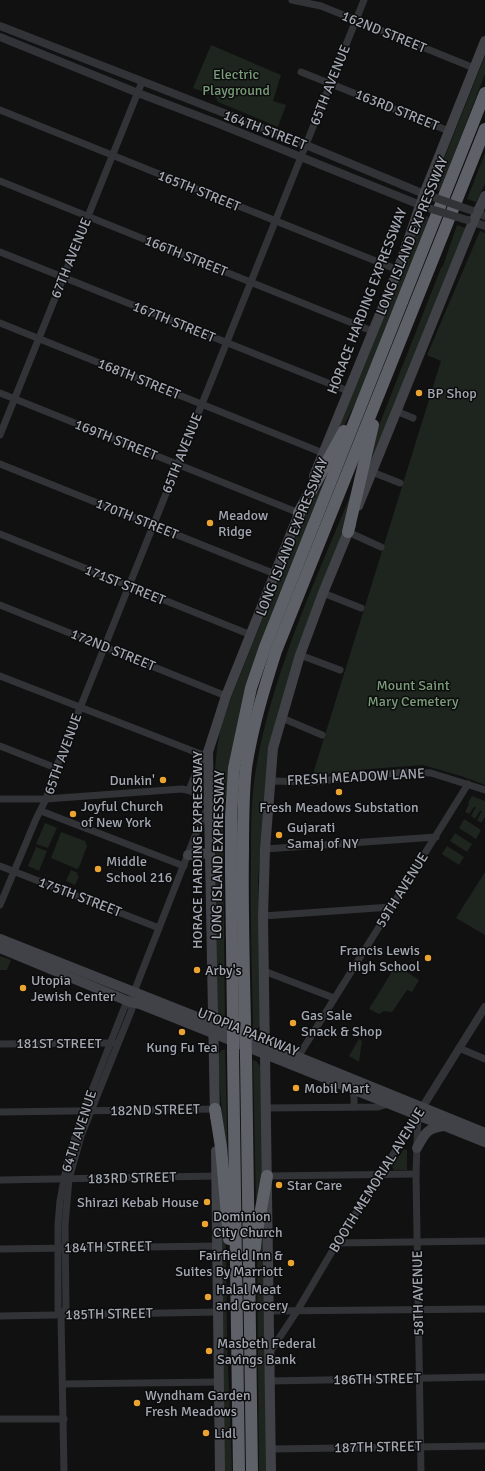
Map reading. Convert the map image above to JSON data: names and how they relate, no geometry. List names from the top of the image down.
{
  "streets": {
    "highway": ["LONG ISLAND EXPRESSWAY"],
    "main road": ["HORACE HARDING EXPRESSWAY", "UTOPIA PARKWAY"],
    "street": [
      "162ND STREET",
      "65TH AVENUE",
      "163RD STREET",
      "164TH STREET",
      "165TH STREET",
      "166TH STREET",
      "67TH AVENUE",
      "167TH STREET",
      "168TH STREET",
      "169TH STREET",
      "170TH STREET",
      "171ST STREET",
      "172ND STREET",
      "FRESH MEADOW LANE",
      "59TH AVENUE",
      "175TH STREET",
      "181ST STREET",
      "182ND STREET",
      "64TH AVENUE",
      "183RD STREET",
      "BOOTH MEMORIAL AVENUE",
      "184TH STREET",
      "58TH AVENUE",
      "185TH STREET",
      "186TH STREET",
      "187TH STREET"
    ]
  },
  "crossings": [
    ["162ND STREET", "65TH AVENUE"],
    ["162ND STREET", "HORACE HARDING EXPRESSWAY"],
    ["65TH AVENUE", "163RD STREET"],
    ["65TH AVENUE", "164TH STREET"],
    ["65TH AVENUE", "165TH STREET"],
    ["65TH AVENUE", "166TH STREET"],
    ["65TH AVENUE", "167TH STREET"],
    ["65TH AVENUE", "168TH STREET"],
    ["65TH AVENUE", "169TH STREET"],
    ["65TH AVENUE", "170TH STREET"],
    ["65TH AVENUE", "171ST STREET"],
    ["65TH AVENUE", "172ND STREET"],
    ["65TH AVENUE", "175TH STREET"],
    ["163RD STREET", "HORACE HARDING EXPRESSWAY"],
    ["164TH STREET", "67TH AVENUE"],
    ["164TH STREET", "HORACE HARDING EXPRESSWAY"],
    ["165TH STREET", "67TH AVENUE"],
    ["165TH STREET", "HORACE HARDING EXPRESSWAY"],
    ["166TH STREET", "67TH AVENUE"],
    ["166TH STREET", "HORACE HARDING EXPRESSWAY"],
    ["67TH AVENUE", "167TH STREET"],
    ["67TH AVENUE", "168TH STREET"],
    ["67TH AVENUE", "169TH STREET"],
    ["HORACE HARDING EXPRESSWAY", "167TH STREET"],
    ["HORACE HARDING EXPRESSWAY", "168TH STREET"],
    ["HORACE HARDING EXPRESSWAY", "169TH STREET"],
    ["HORACE HARDING EXPRESSWAY", "170TH STREET"],
    ["HORACE HARDING EXPRESSWAY", "171ST STREET"],
    ["HORACE HARDING EXPRESSWAY", "172ND STREET"],
    ["HORACE HARDING EXPRESSWAY", "UTOPIA PARKWAY"],
    ["HORACE HARDING EXPRESSWAY", "182ND STREET"],
    ["HORACE HARDING EXPRESSWAY", "64TH AVENUE"],
    ["HORACE HARDING EXPRESSWAY", "183RD STREET"],
    ["HORACE HARDING EXPRESSWAY", "184TH STREET"],
    ["HORACE HARDING EXPRESSWAY", "185TH STREET"],
    ["FRESH MEADOW LANE", "59TH AVENUE"],
    ["59TH AVENUE", "UTOPIA PARKWAY"],
    ["175TH STREET", "64TH AVENUE"],
    ["UTOPIA PARKWAY", "64TH AVENUE"],
    ["UTOPIA PARKWAY", "BOOTH MEMORIAL AVENUE"],
    ["UTOPIA PARKWAY", "58TH AVENUE"],
    ["181ST STREET", "64TH AVENUE"],
    ["182ND STREET", "64TH AVENUE"],
    ["64TH AVENUE", "183RD STREET"],
    ["64TH AVENUE", "184TH STREET"],
    ["64TH AVENUE", "185TH STREET"],
    ["BOOTH MEMORIAL AVENUE", "58TH AVENUE"],
    ["58TH AVENUE", "186TH STREET"],
    ["58TH AVENUE", "187TH STREET"]
  ],
  "parks": ["Electric Playground", "Mount Saint Mary Cemetery"],
  "places": [
    "BP Shop",
    "Meadow Ridge",
    "Dunkin'",
    "Fresh Meadows Substation",
    "Joyful Church of New York",
    "Gujarati Samaj of NY",
    "Middle School 216",
    "Francis Lewis High School",
    "Arby's",
    "Utopia Jewish Center",
    "Gas Sale Snack & Shop",
    "Kung Fu Tea",
    "Mobil Mart",
    "Star Care",
    "Shirazi Kebab House",
    "Dominion City Church",
    "Fairfield Inn & Suites By Marriott",
    "Halal Meat and Grocery",
    "Masbeth Federal Savings Bank",
    "Wyndham Garden Fresh Meadows",
    "Lidl"
  ]
}
